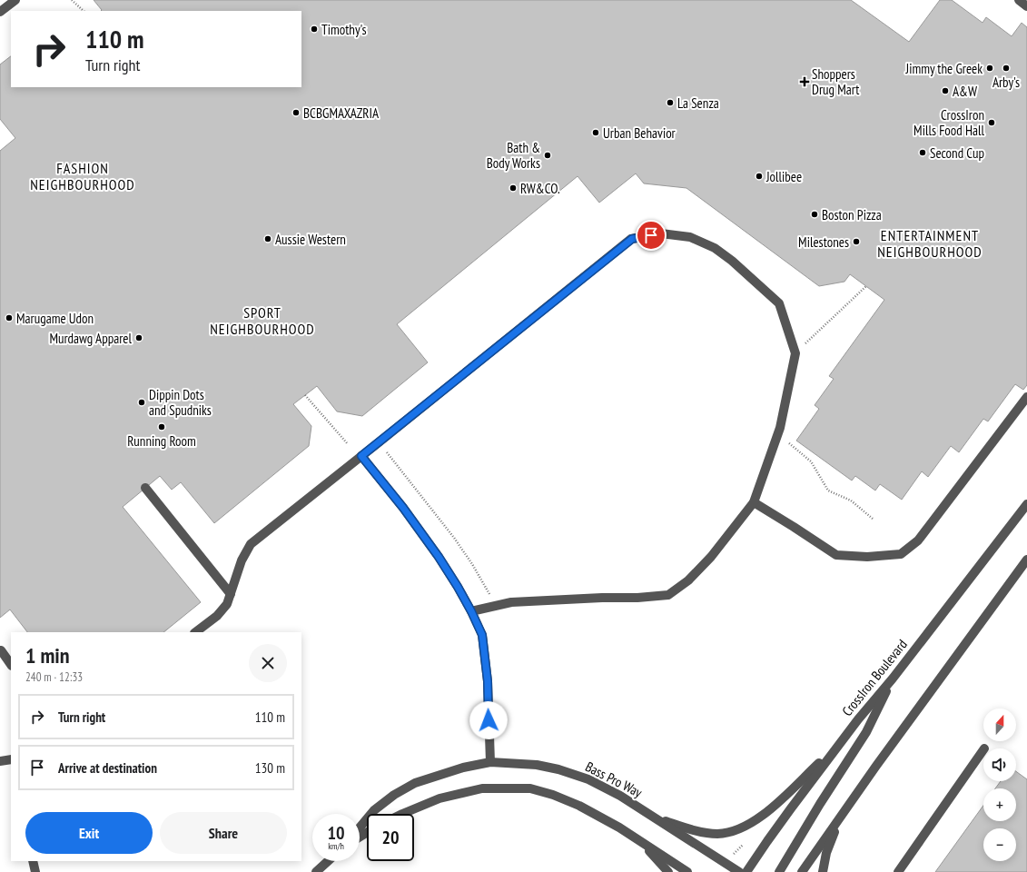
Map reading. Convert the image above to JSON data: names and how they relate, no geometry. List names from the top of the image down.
{
  "streets": {
    "street": ["CrossIron Boulevard", "Bass Pro Way"]
  },
  "districts": ["FASHION NEIGHBOURHOOD", "ENTERTAINMENT NEIGHBOURHOOD", "SPORT NEIGHBOURHOOD"],
  "places": {
    "other": [
      "Timothy's",
      "Jimmy the Greek",
      "Arby's",
      "A&W",
      "La Senza",
      "BCBGMAXAZRIA",
      "CrossIron Mills Food Hall",
      "Urban Behavior",
      "Second Cup",
      "Bath & Body Works",
      "Jollibee",
      "RW&CO.",
      "Boston Pizza",
      "Aussie Western",
      "Milestones",
      "Marugame Udon",
      "Murdawg Apparel",
      "Dippin Dots and Spudniks",
      "Running Room"
    ],
    "health": ["Shoppers Drug Mart"]
  },
  "north": "top",
  "page": {
    "turn": ["110 m", "Turn right"],
    "heading": ["1 min", "240 m · 12:33"],
    "list": [
      {
        "name": "Turn right",
        "value": "110 m"
      },
      {
        "name": "Arrive at destination",
        "value": "130 m"
      }
    ],
    "map_buttons": ["+", "−"],
    "buttons": ["Exit", "Share"],
    "speed": "10 km/h",
    "limit": "20"
  }
}
